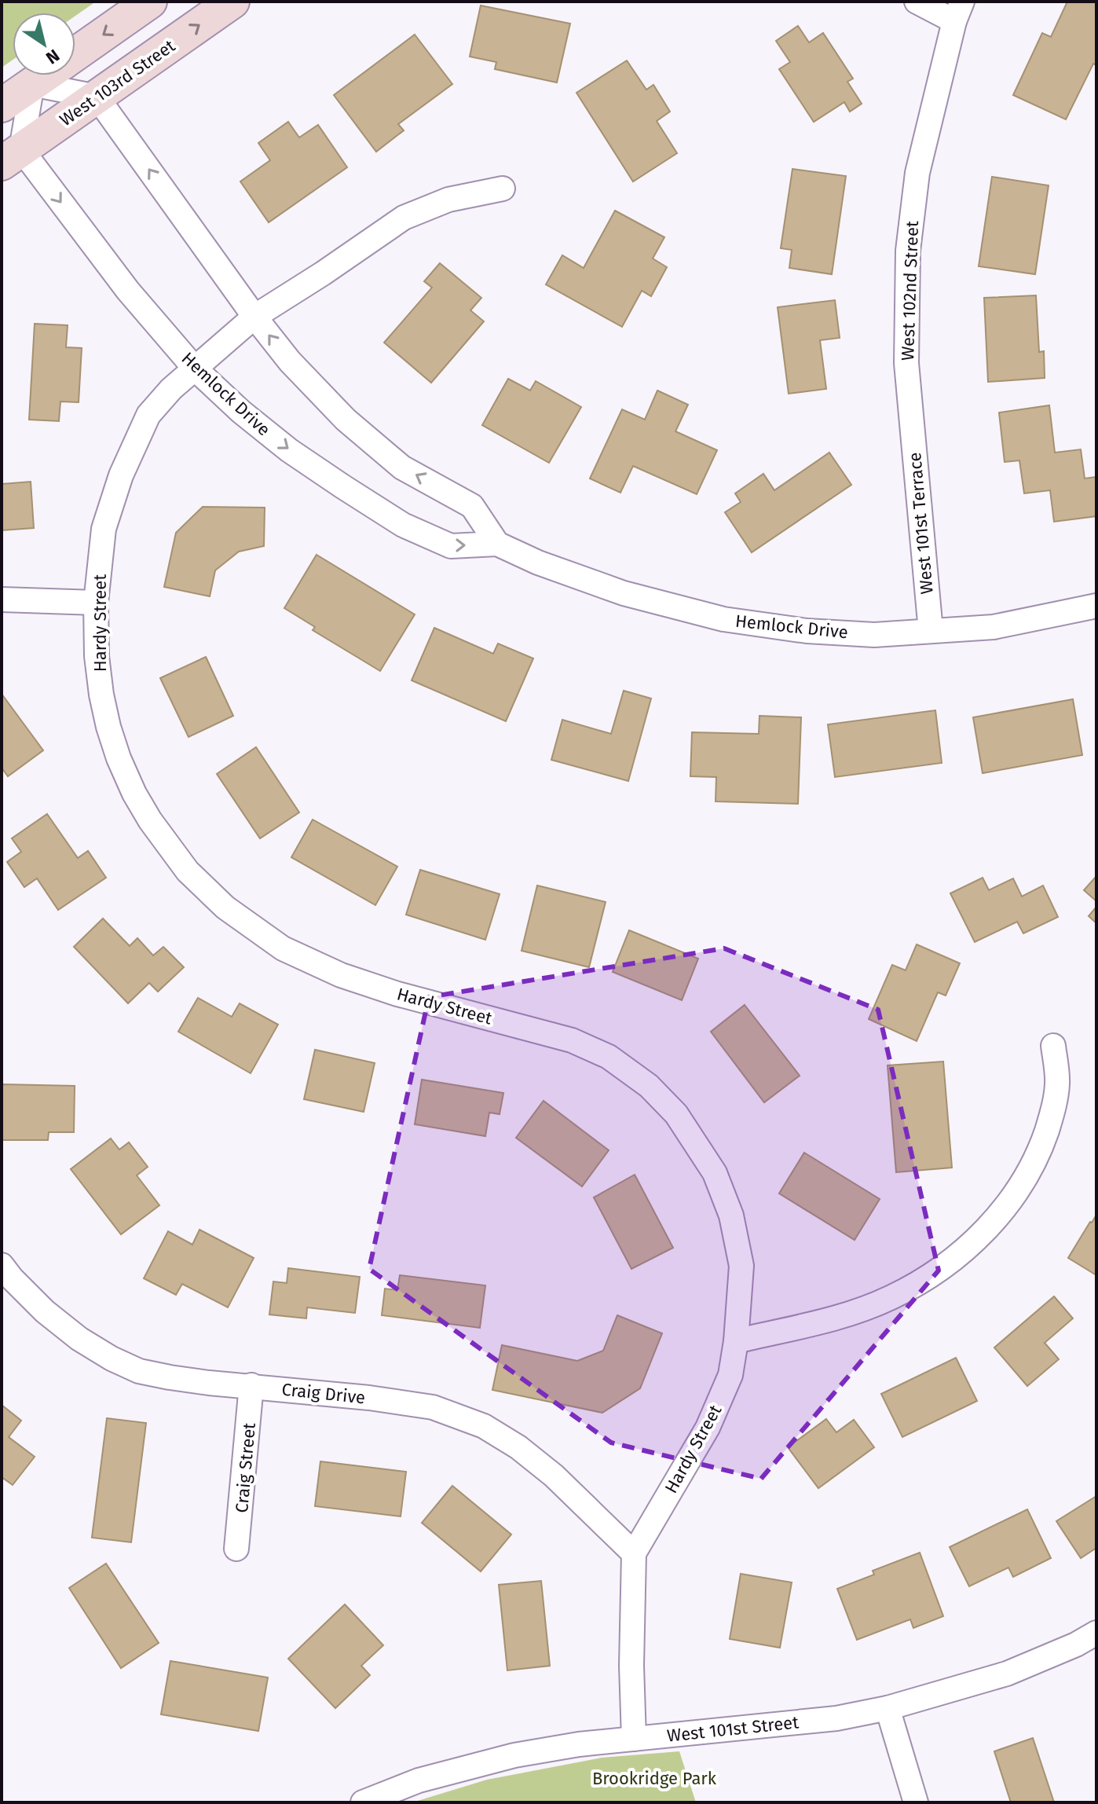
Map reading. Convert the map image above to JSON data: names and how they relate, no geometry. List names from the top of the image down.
{
  "streets": {
    "main road": ["West 103rd Street"],
    "street": [
      "West 102nd Street",
      "Hemlock Drive",
      "West 101st Terrace",
      "Hardy Street",
      "Craig Drive",
      "Craig Street",
      "West 101st Street"
    ]
  },
  "crossings": [
    ["West 103rd Street", "Hemlock Drive"],
    ["West 102nd Street", "West 101st Terrace"],
    ["Hemlock Drive", "West 101st Terrace"],
    ["Hemlock Drive", "Hardy Street"],
    ["Hardy Street", "Craig Drive"],
    ["Hardy Street", "West 101st Street"],
    ["Craig Drive", "Craig Street"]
  ],
  "parks": ["Brookridge Park"],
  "north": "bottom right"
}
